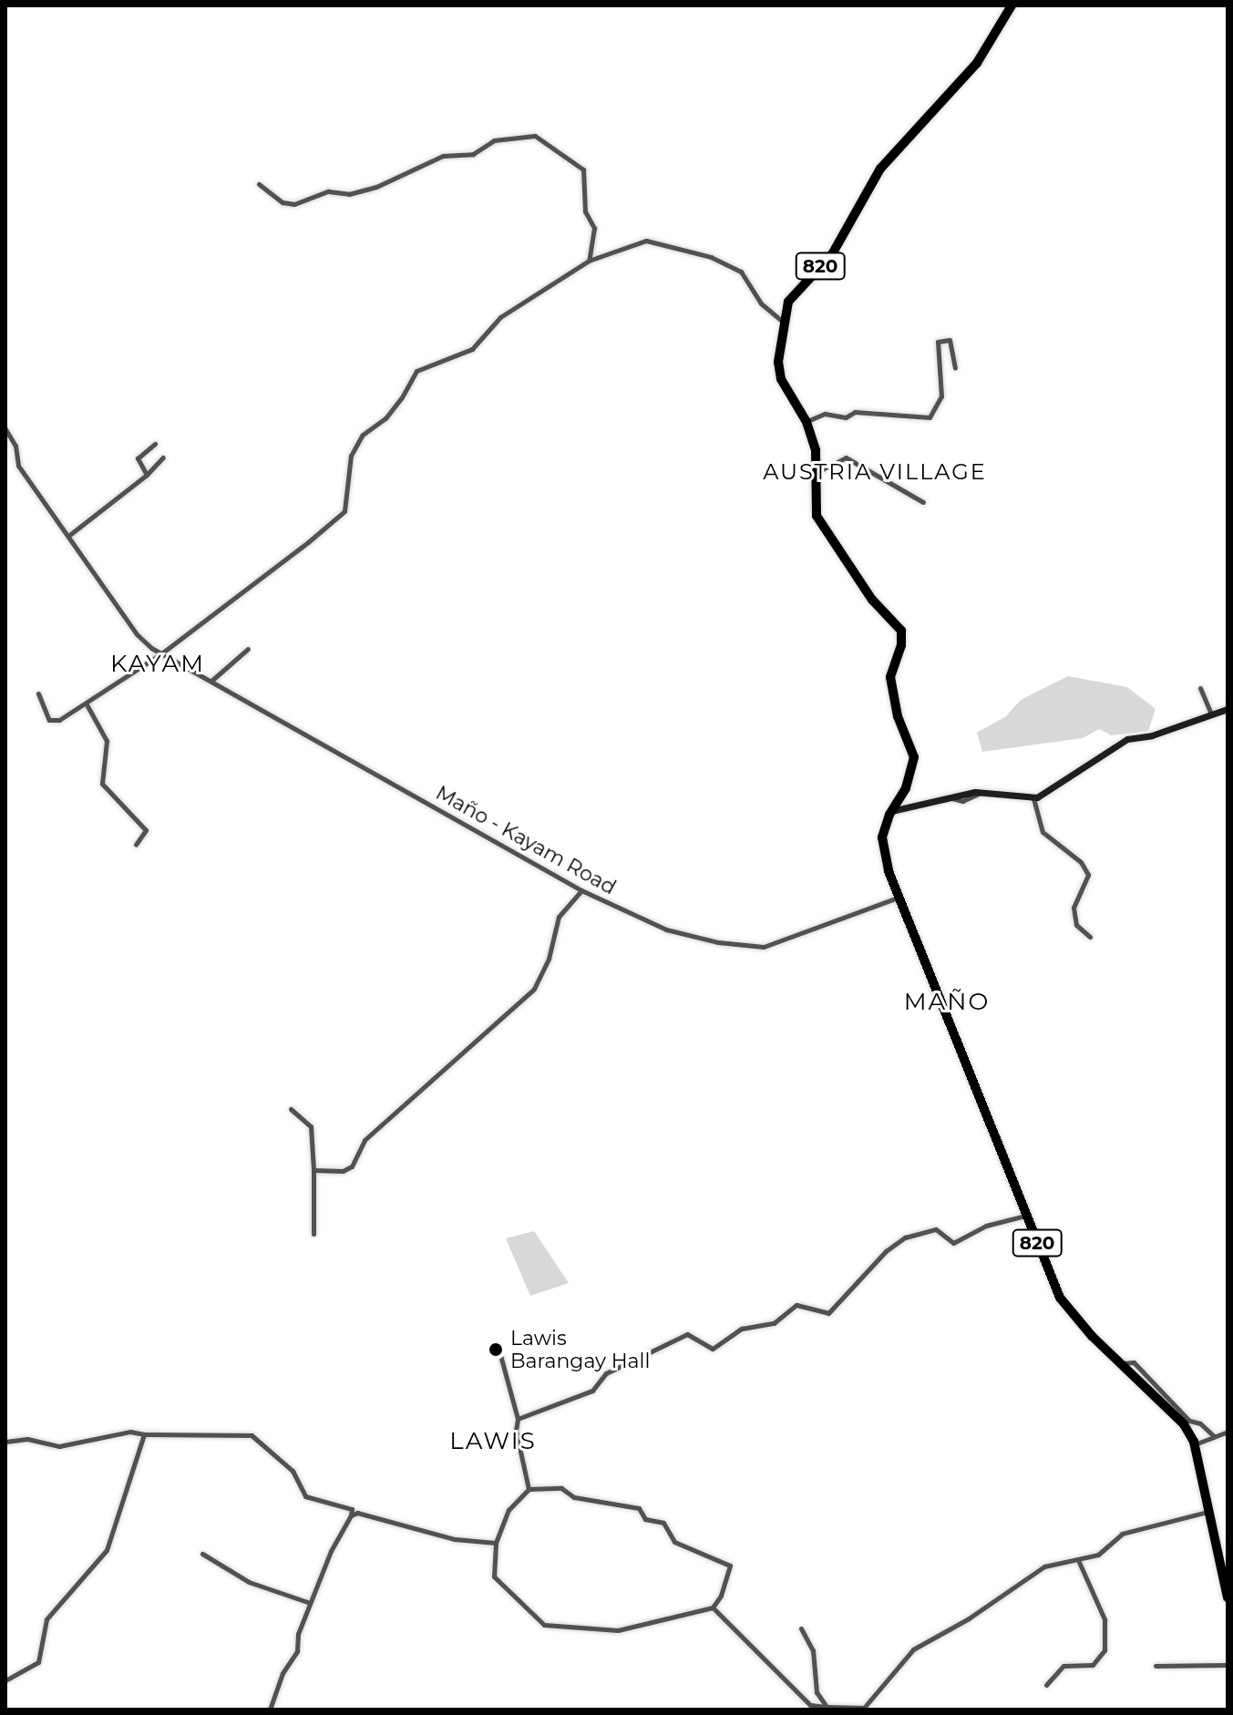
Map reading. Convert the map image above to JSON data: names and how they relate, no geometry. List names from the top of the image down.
{
  "streets": {
    "highway": ["820"],
    "street": ["Maño - Kayam Road"]
  },
  "crossings": [
    ["820", "Maño - Kayam Road"]
  ],
  "districts": [
    "AUSTRIA VILLAGE",
    "KAYAM",
    "MAÑO",
    "LAWIS"
  ],
  "places": ["Lawis Barangay Hall"]
}
